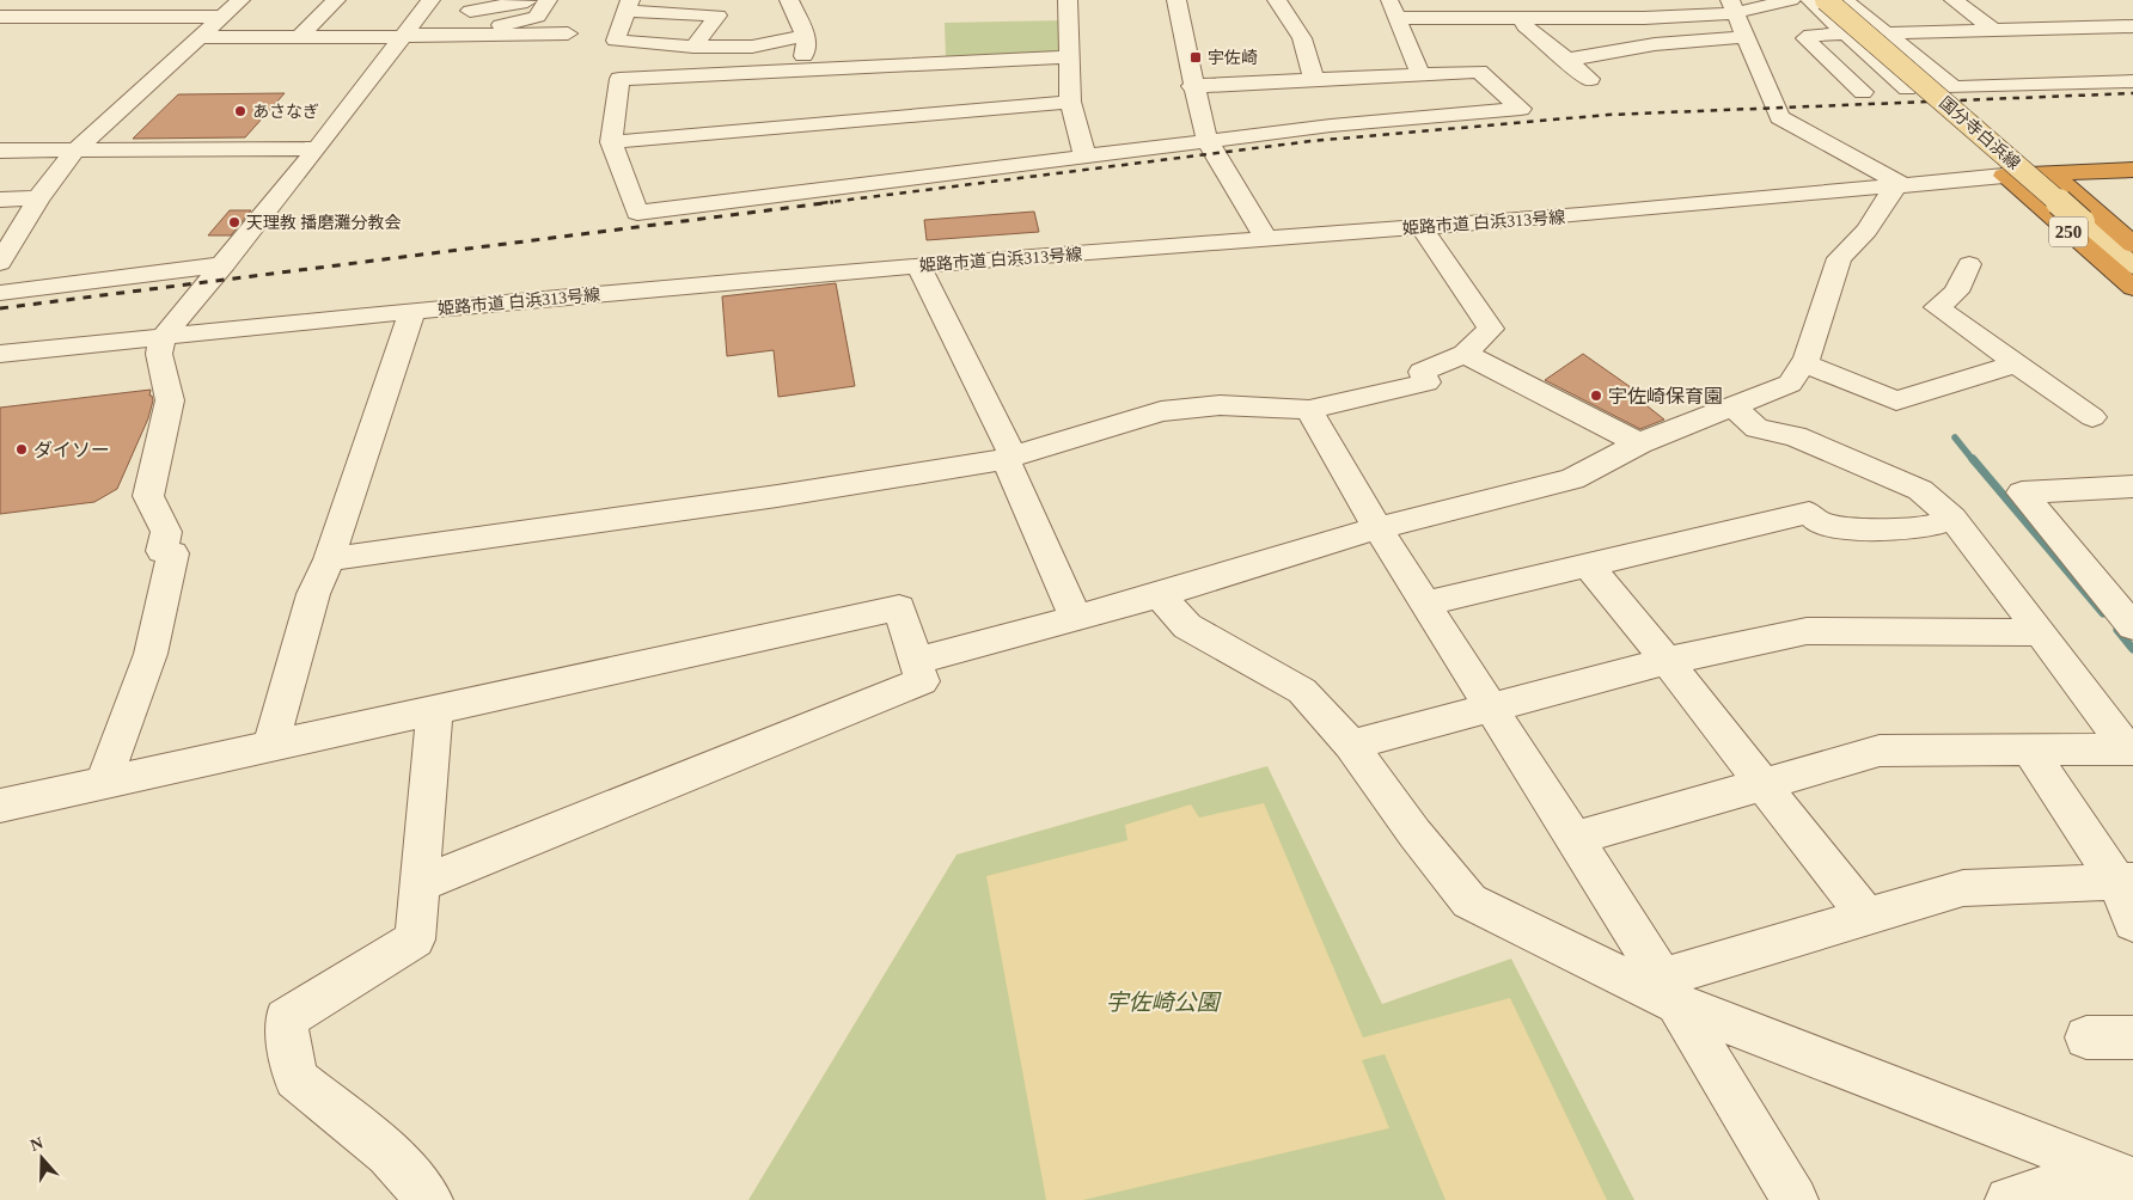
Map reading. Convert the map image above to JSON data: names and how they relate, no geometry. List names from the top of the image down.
{
  "streets": {
    "highway": ["250"],
    "main road": ["国分寺白浜線"],
    "street": ["姫路市道 白浜313号線"]
  },
  "crossings": [
    ["姫路市道 白浜313号線", "250"]
  ],
  "parks": ["宇佐崎公園"],
  "places": {
    "transit": ["宇佐崎"],
    "other": [
      "あさなぎ",
      "天理教 播磨灘分教会",
      "宇佐崎保育園",
      "ダイソー"
    ]
  },
  "north": "top"
}
